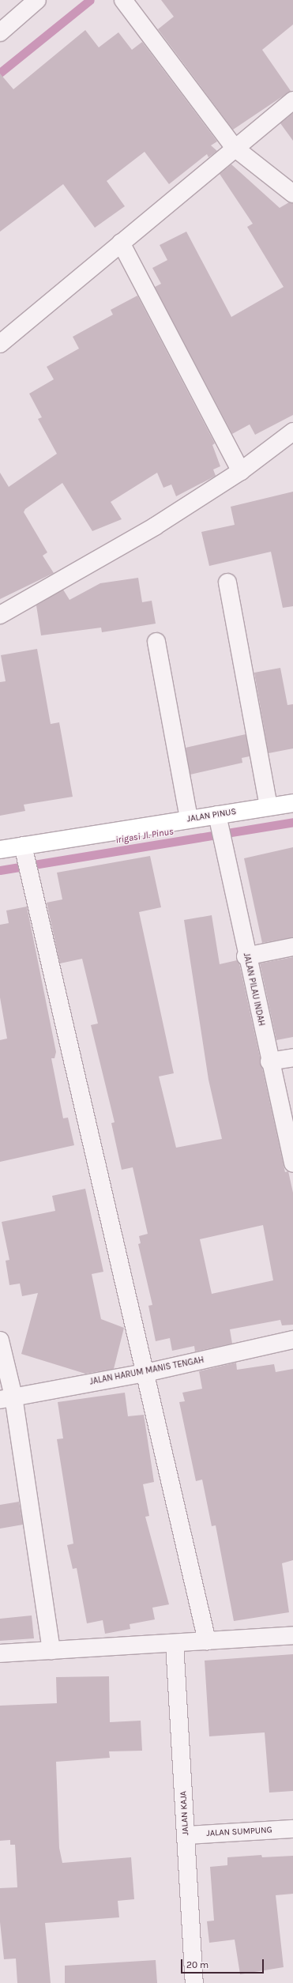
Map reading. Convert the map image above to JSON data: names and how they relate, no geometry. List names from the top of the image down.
{
  "streets": {
    "street": [
      "JALAN PINUS",
      "JALAN PILAU INDAH",
      "JALAN HARUM MANIS TENGAH",
      "JALAN KAJA",
      "JALAN SUMPUNG"
    ]
  },
  "crossings": [
    ["JALAN PINUS", "JALAN PILAU INDAH"],
    ["JALAN KAJA", "JALAN SUMPUNG"]
  ],
  "water": ["irigasi Jl. Pinus"],
  "scale_bar": "20 m"
}
